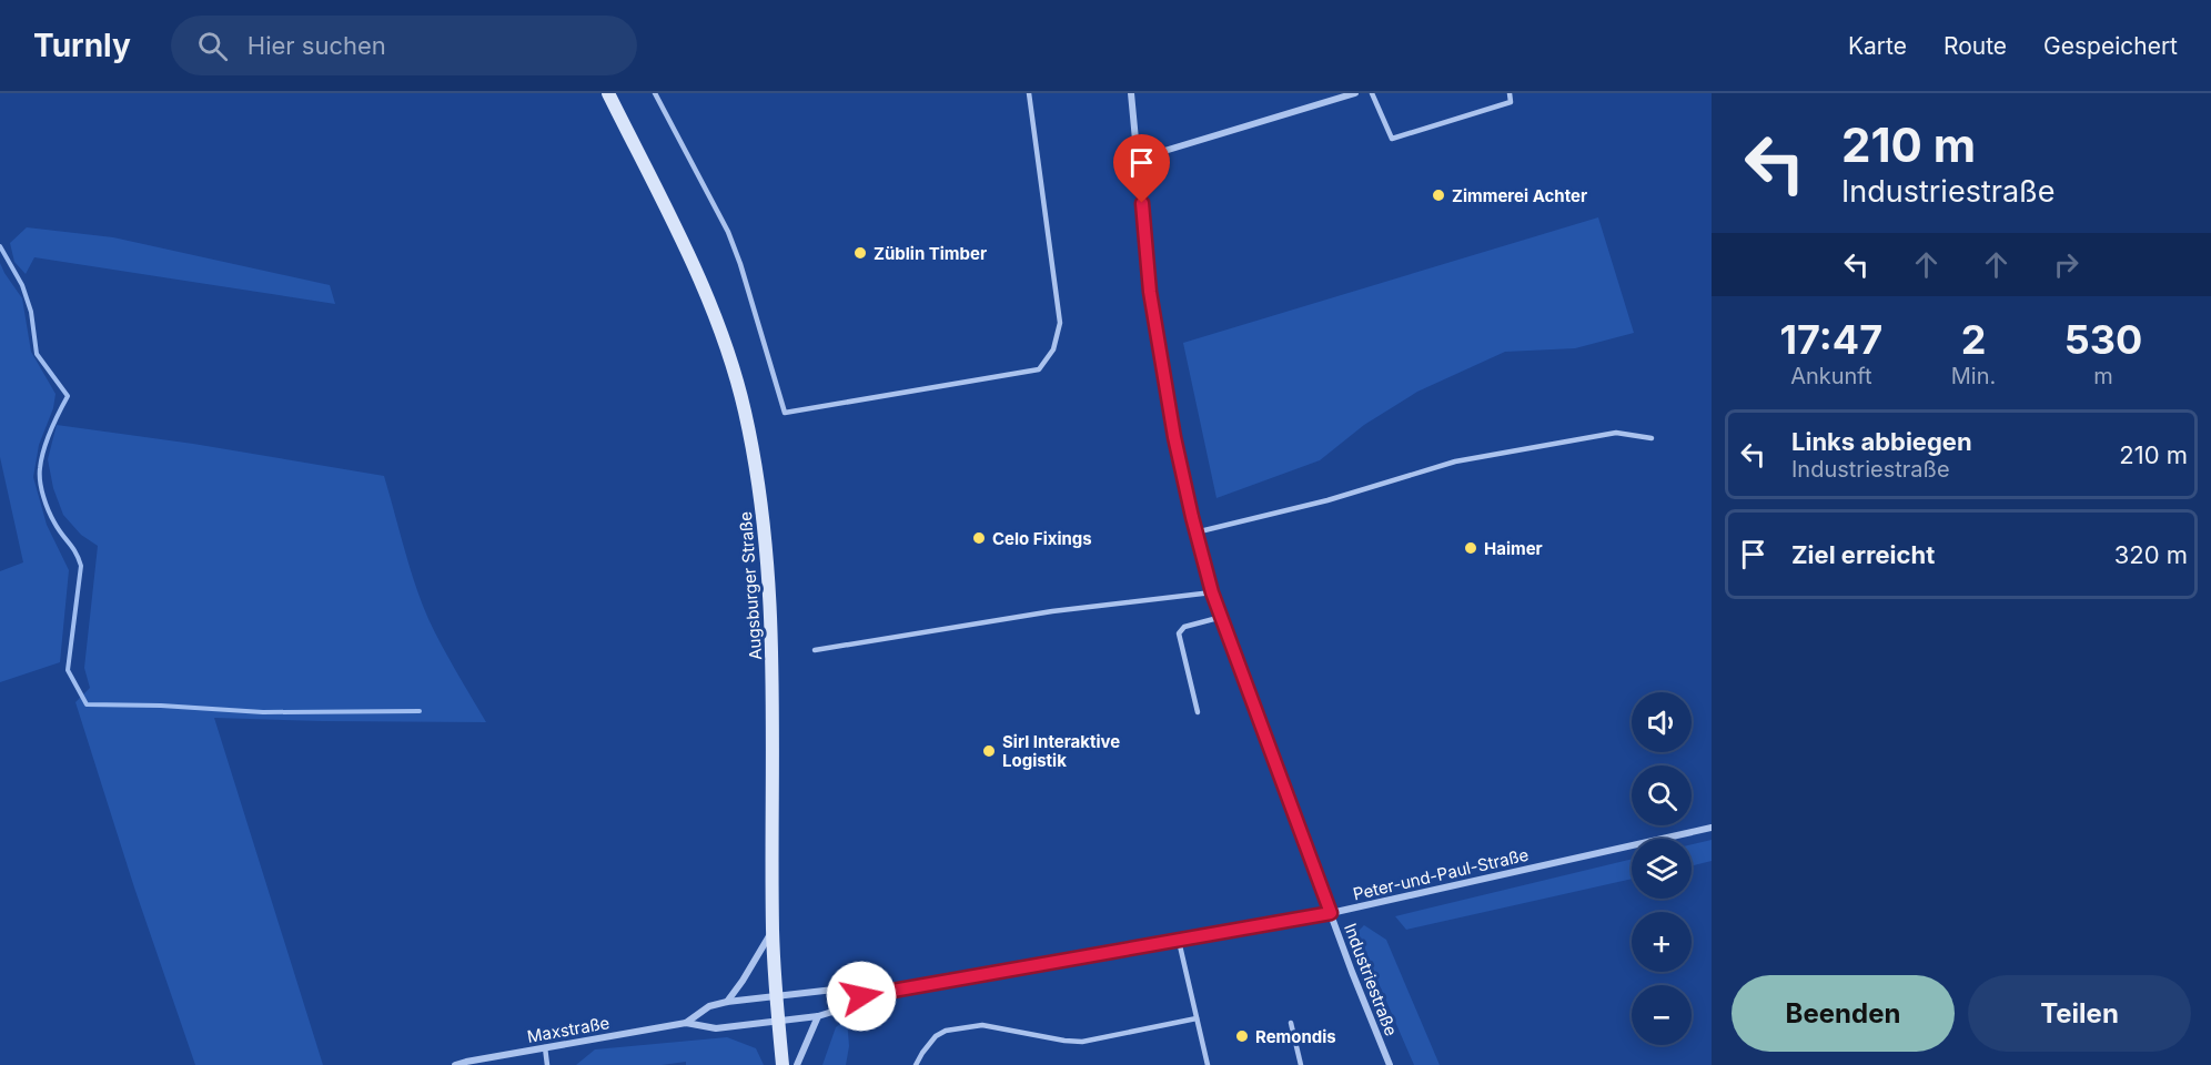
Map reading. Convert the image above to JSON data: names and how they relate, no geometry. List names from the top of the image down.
{
  "streets": {
    "main road": ["Augsburger Straße"],
    "street": ["Peter-und-Paul-Straße", "Industriestraße", "Maxstraße"]
  },
  "crossings": [
    ["Augsburger Straße", "Peter-und-Paul-Straße"],
    ["Augsburger Straße", "Maxstraße"],
    ["Peter-und-Paul-Straße", "Industriestraße"],
    ["Peter-und-Paul-Straße", "Maxstraße"]
  ],
  "places": [
    "Zimmerei Achter",
    "Züblin Timber",
    "Celo Fixings",
    "Haimer",
    "Sirl Interaktive Logistik",
    "Remondis"
  ],
  "page": {
    "header": "Turnly",
    "search": "Hier suchen",
    "nav": ["Karte", "Route", "Gespeichert"],
    "turn": ["210 m", "Industriestraße"],
    "eta": [
      "17:47",
      "Ankunft",
      "2",
      "Min.",
      "530",
      "m"
    ],
    "list": [
      {
        "name": "Links abbiegen",
        "note": "Industriestraße",
        "value": "210 m"
      },
      {
        "name": "Ziel erreicht",
        "value": "320 m"
      }
    ],
    "map_buttons": ["+", "−"],
    "buttons": ["Beenden", "Teilen"]
  }
}
